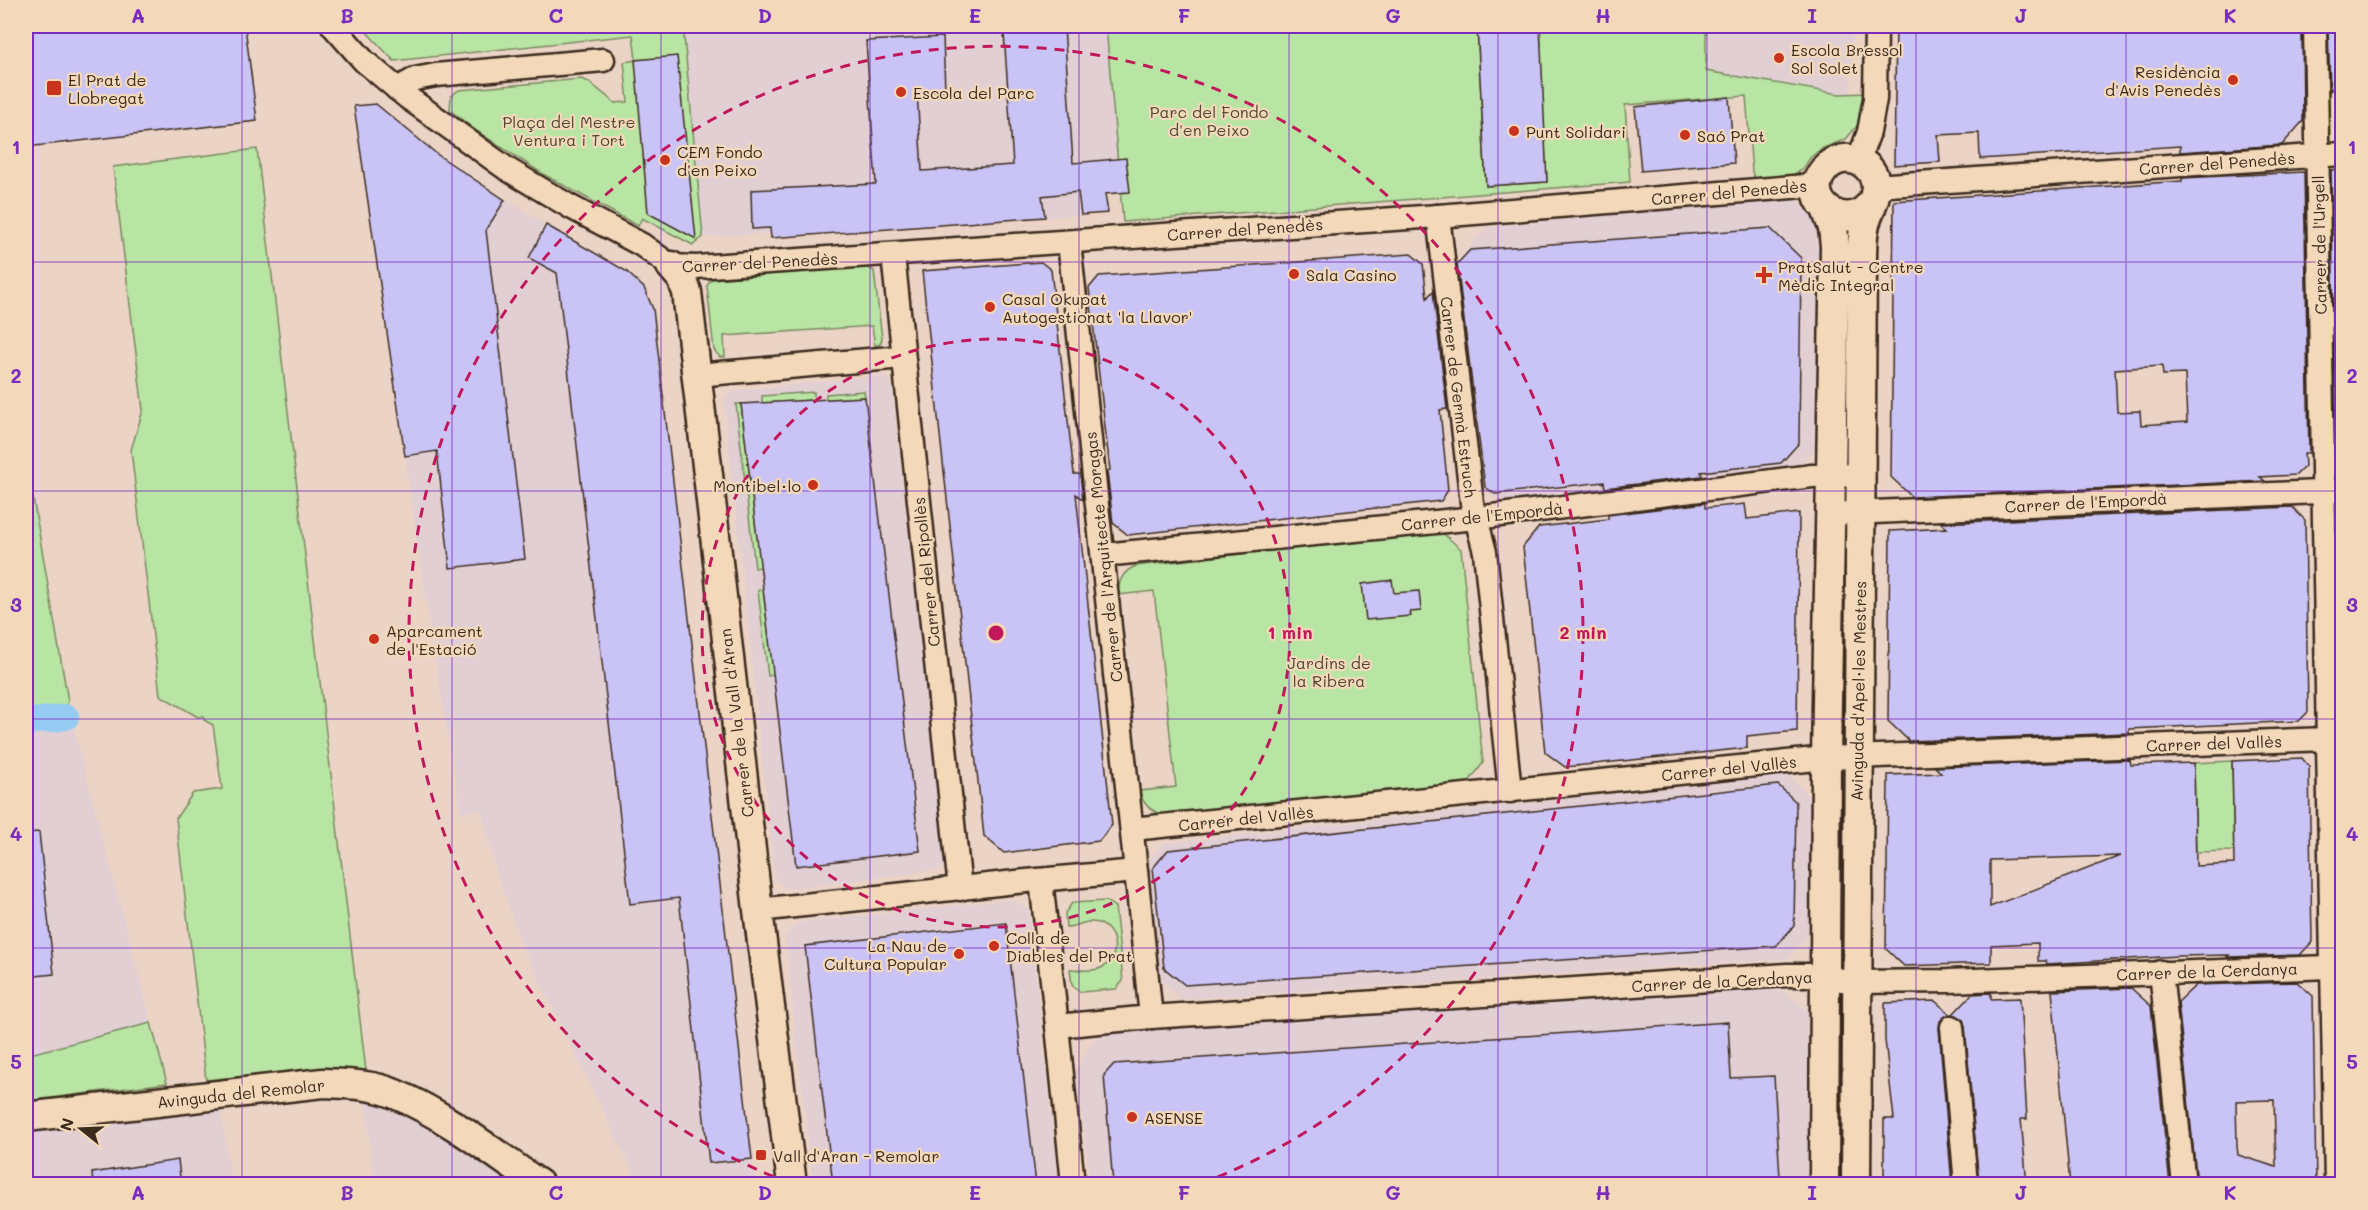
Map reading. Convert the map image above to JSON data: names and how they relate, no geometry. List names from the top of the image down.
{
  "streets": {
    "street": [
      "Carrer del Penedès",
      "Carrer de l'Urgell",
      "Carrer de Germà Estruch",
      "Carrer de l'Empordà",
      "Carrer de l'Arquitecte Moragas",
      "Carrer del Ripollès",
      "Avinguda d'Apel·les Mestres",
      "Carrer de la Vall d'Aran",
      "Carrer del Vallès",
      "Carrer de la Cerdanya",
      "Avinguda del Remolar"
    ]
  },
  "crossings": [
    ["Carrer del Penedès", "Carrer de l'Urgell"],
    ["Carrer del Penedès", "Carrer de Germà Estruch"],
    ["Carrer del Penedès", "Carrer de l'Arquitecte Moragas"],
    ["Carrer del Penedès", "Carrer del Ripollès"],
    ["Carrer del Penedès", "Avinguda d'Apel·les Mestres"],
    ["Carrer del Penedès", "Carrer de la Vall d'Aran"],
    ["Carrer de l'Urgell", "Carrer de l'Empordà"],
    ["Carrer de l'Urgell", "Carrer del Vallès"],
    ["Carrer de l'Urgell", "Carrer de la Cerdanya"],
    ["Carrer de Germà Estruch", "Carrer de l'Empordà"],
    ["Carrer de Germà Estruch", "Carrer del Vallès"],
    ["Carrer de l'Empordà", "Carrer de l'Arquitecte Moragas"],
    ["Carrer de l'Empordà", "Avinguda d'Apel·les Mestres"],
    ["Carrer de l'Arquitecte Moragas", "Carrer del Vallès"],
    ["Carrer de l'Arquitecte Moragas", "Carrer de la Cerdanya"],
    ["Avinguda d'Apel·les Mestres", "Carrer del Vallès"],
    ["Avinguda d'Apel·les Mestres", "Carrer de la Cerdanya"]
  ],
  "parks": ["Parc del Fondo d'en Peixo", "Plaça del Mestre Ventura i Tort", "Jardins de la Ribera"],
  "places": {
    "other": [
      "Escola Bressol Sol Solet",
      "Residència d'Avis Penedès",
      "Escola del Parc",
      "Punt Solidari",
      "Saó Prat",
      "CEM Fondo d'en Peixo",
      "Sala Casino",
      "Casal Okupat Autogestionat 'la Llavor'",
      "Montibel·lo",
      "Aparcament de l'Estació",
      "Colla de Diables del Prat",
      "La Nau de Cultura Popular",
      "ASENSE"
    ],
    "transit": ["El Prat de Llobregat", "Vall d'Aran - Remolar"],
    "health": ["PratSalut - Centre Mèdic Integral"]
  },
  "north": "left",
  "grid": {
    "columns": [
      "A",
      "B",
      "C",
      "D",
      "E",
      "F",
      "G",
      "H",
      "I",
      "J",
      "K"
    ],
    "rows": [
      "1",
      "2",
      "3",
      "4",
      "5"
    ]
  },
  "rings": ["1 min", "2 min"]
}
